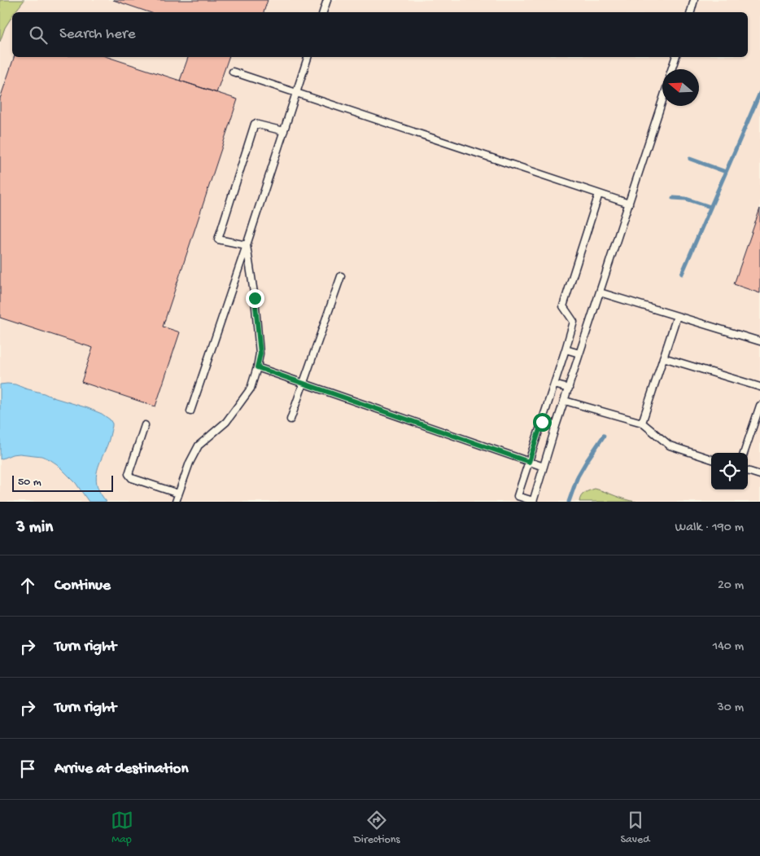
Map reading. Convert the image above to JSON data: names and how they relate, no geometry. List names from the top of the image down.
{
  "scale_bar": "50 m",
  "north": "left",
  "page": {
    "search": "Search here",
    "scale": "50 m",
    "heading": ["3 min", "Walk · 190 m"],
    "list": [
      ["Continue", "20 m"],
      ["Turn right", "140 m"],
      ["Turn right", "30 m"],
      "Arrive at destination"
    ],
    "nav": ["Map", "Directions", "Saved"]
  }
}
